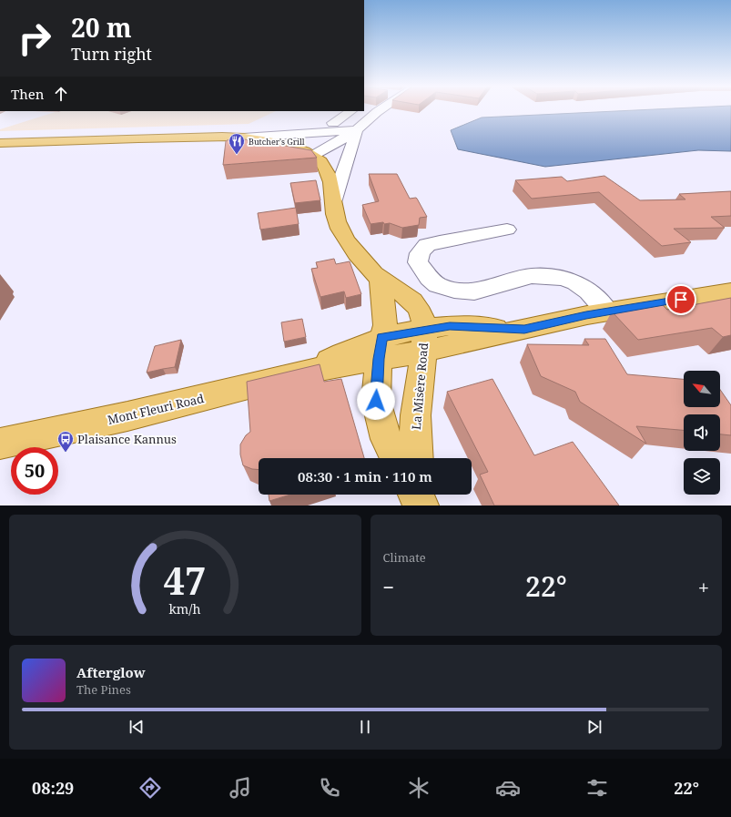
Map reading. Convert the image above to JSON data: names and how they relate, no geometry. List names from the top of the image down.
{
  "streets": {
    "main road": ["La Misère Road", "Mont Fleuri Road"]
  },
  "crossings": [
    ["La Misère Road", "Mont Fleuri Road"]
  ],
  "places": {
    "restaurant": ["Butcher's Grill"],
    "bus stop": ["Plaisance Kannus"]
  },
  "north": "top left",
  "page": {
    "turn": ["20 m", "Turn right"],
    "then": "Then",
    "limit": "50",
    "trip": "08:30 · 1 min · 110 m",
    "tile": "Climate",
    "heat": ["−", "22°", "+"],
    "song": ["Afterglow", "The Pines"],
    "tabs": ["08:29", "22°"],
    "gauge": ["47", "km/h"]
  }
}
